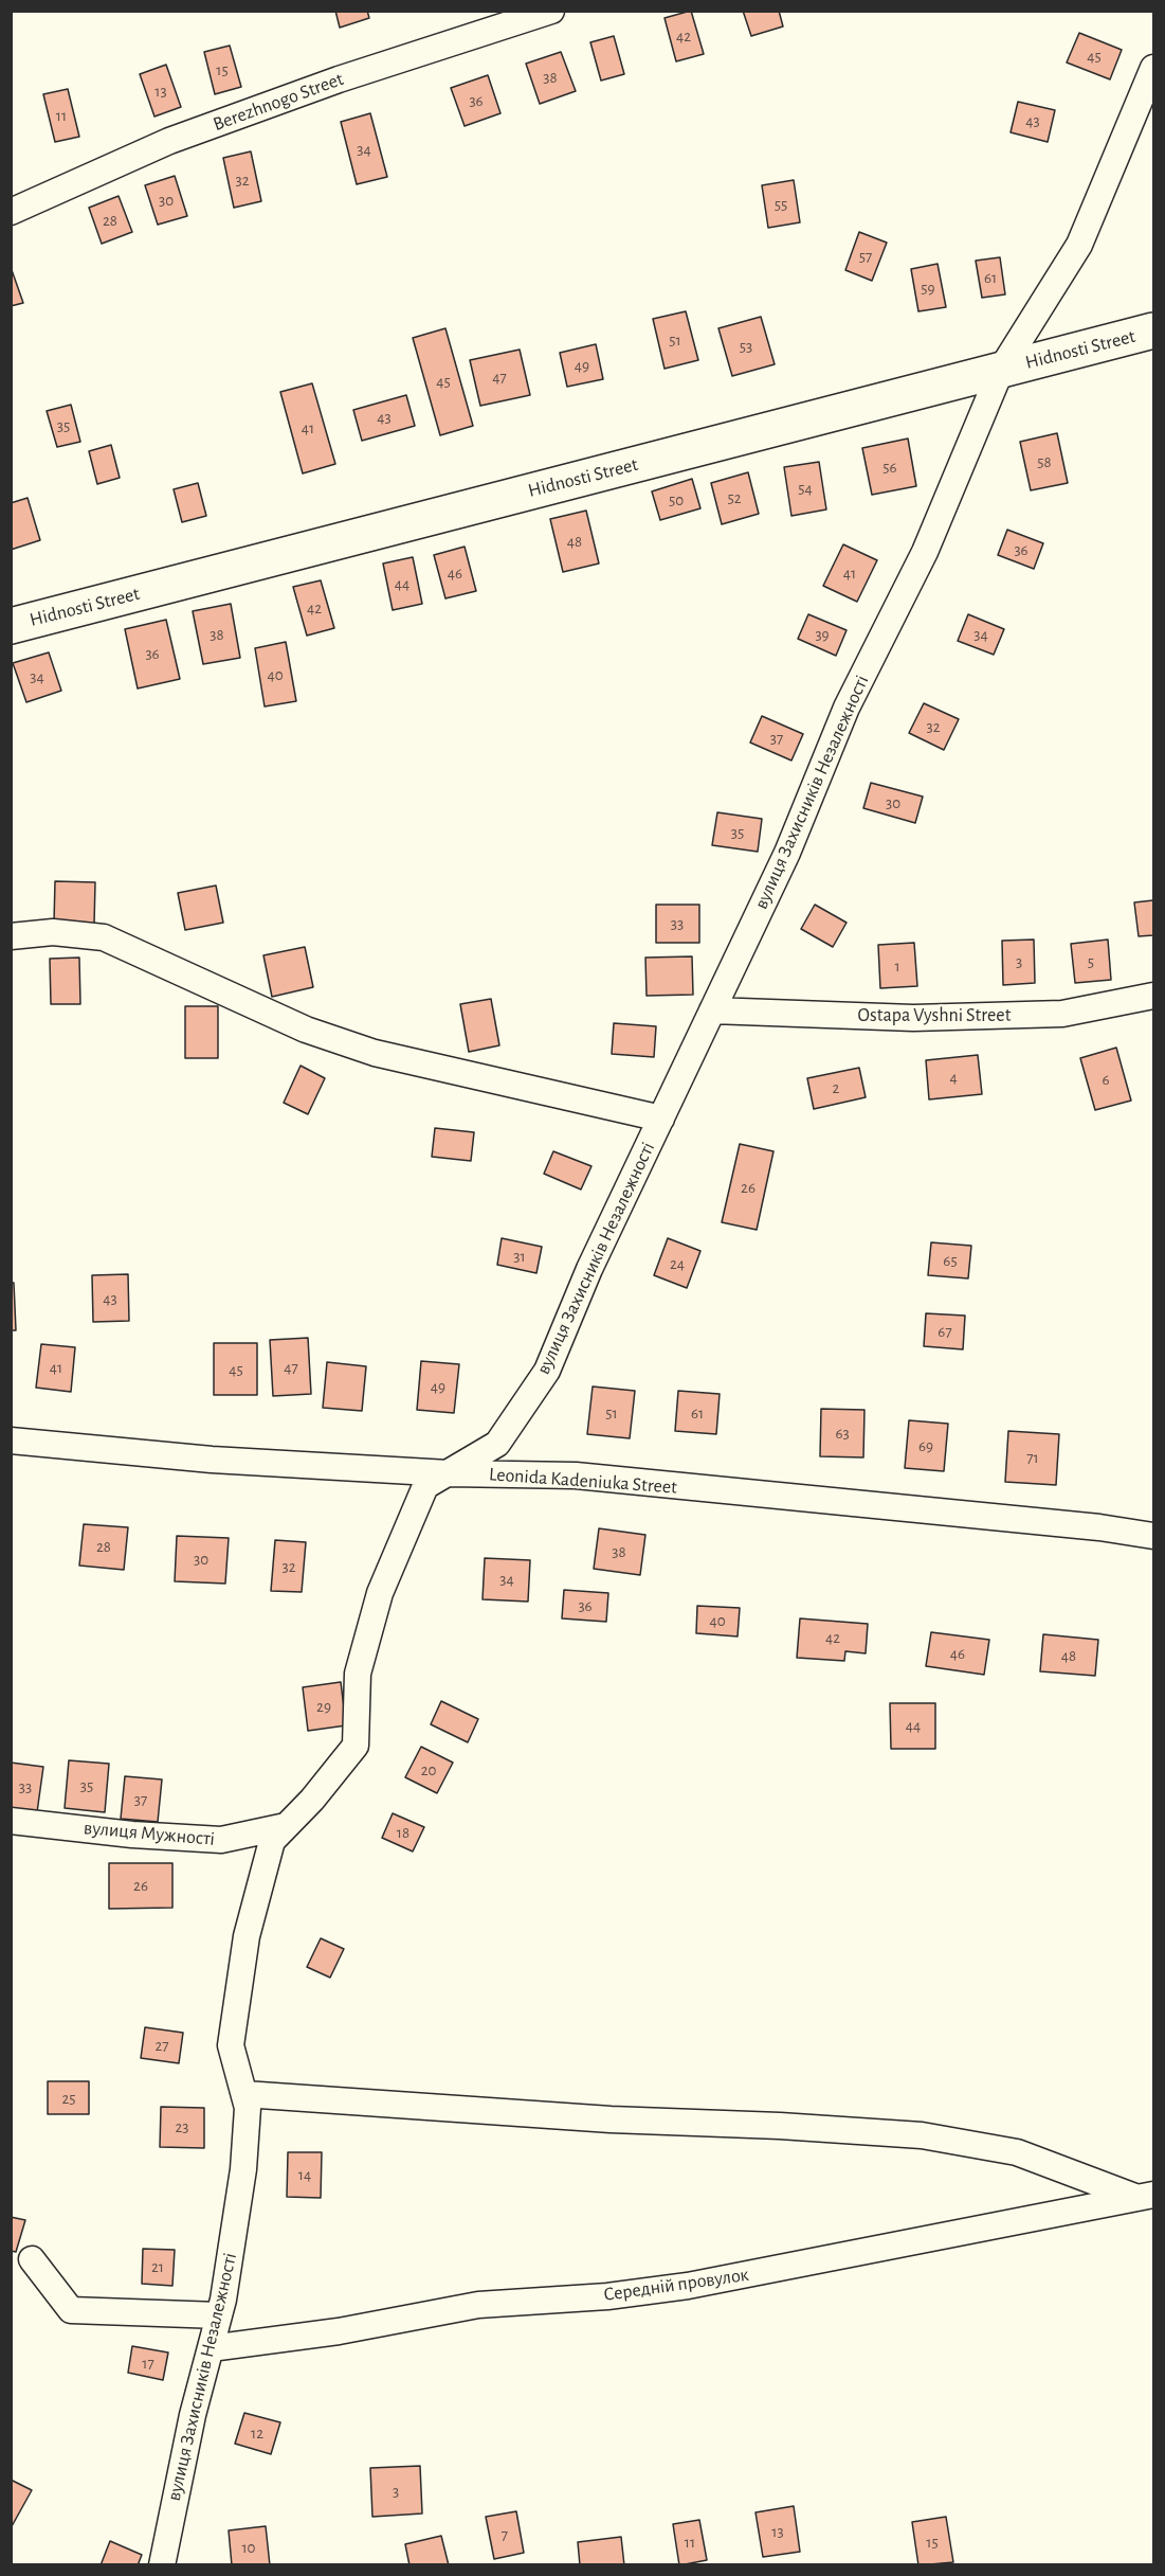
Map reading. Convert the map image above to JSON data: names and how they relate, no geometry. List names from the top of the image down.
{
  "streets": {
    "street": [
      "Berezhnogo Street",
      "Hidnosti Street",
      "вулиця Захисників Незалежності",
      "Ostapa Vyshni Street",
      "Leonida Kadeniuka Street",
      "вулиця Мужності",
      "Середній провулок"
    ]
  },
  "crossings": [
    ["Hidnosti Street", "вулиця Захисників Незалежності"],
    ["вулиця Захисників Незалежності", "Ostapa Vyshni Street"],
    ["вулиця Захисників Незалежності", "Leonida Kadeniuka Street"],
    ["вулиця Захисників Незалежності", "вулиця Мужності"],
    ["вулиця Захисників Незалежності", "Середній провулок"]
  ],
  "house_numbers": [
    "42",
    "45",
    "15",
    "38",
    "13",
    "36",
    "11",
    "43",
    "34",
    "32",
    "30",
    "55",
    "28",
    "57",
    "61",
    "59",
    "51",
    "53",
    "49",
    "47",
    "45",
    "43",
    "35",
    "41",
    "58",
    "56",
    "54",
    "52",
    "50",
    "48",
    "36",
    "46",
    "41",
    "44",
    "42",
    "38",
    "39",
    "34",
    "36",
    "40",
    "34",
    "32",
    "37",
    "30",
    "35",
    "33",
    "3",
    "5",
    "1",
    "4",
    "6",
    "2",
    "26",
    "31",
    "65",
    "24",
    "43",
    "67",
    "41",
    "47",
    "45",
    "49",
    "51",
    "61",
    "63",
    "69",
    "71",
    "28",
    "38",
    "30",
    "32",
    "34",
    "36",
    "40",
    "42",
    "46",
    "48",
    "29",
    "44",
    "20",
    "35",
    "33",
    "37",
    "18",
    "26",
    "27",
    "25",
    "23",
    "14",
    "21",
    "17",
    "12",
    "3",
    "13",
    "7",
    "11",
    "15",
    "10"
  ]
}
